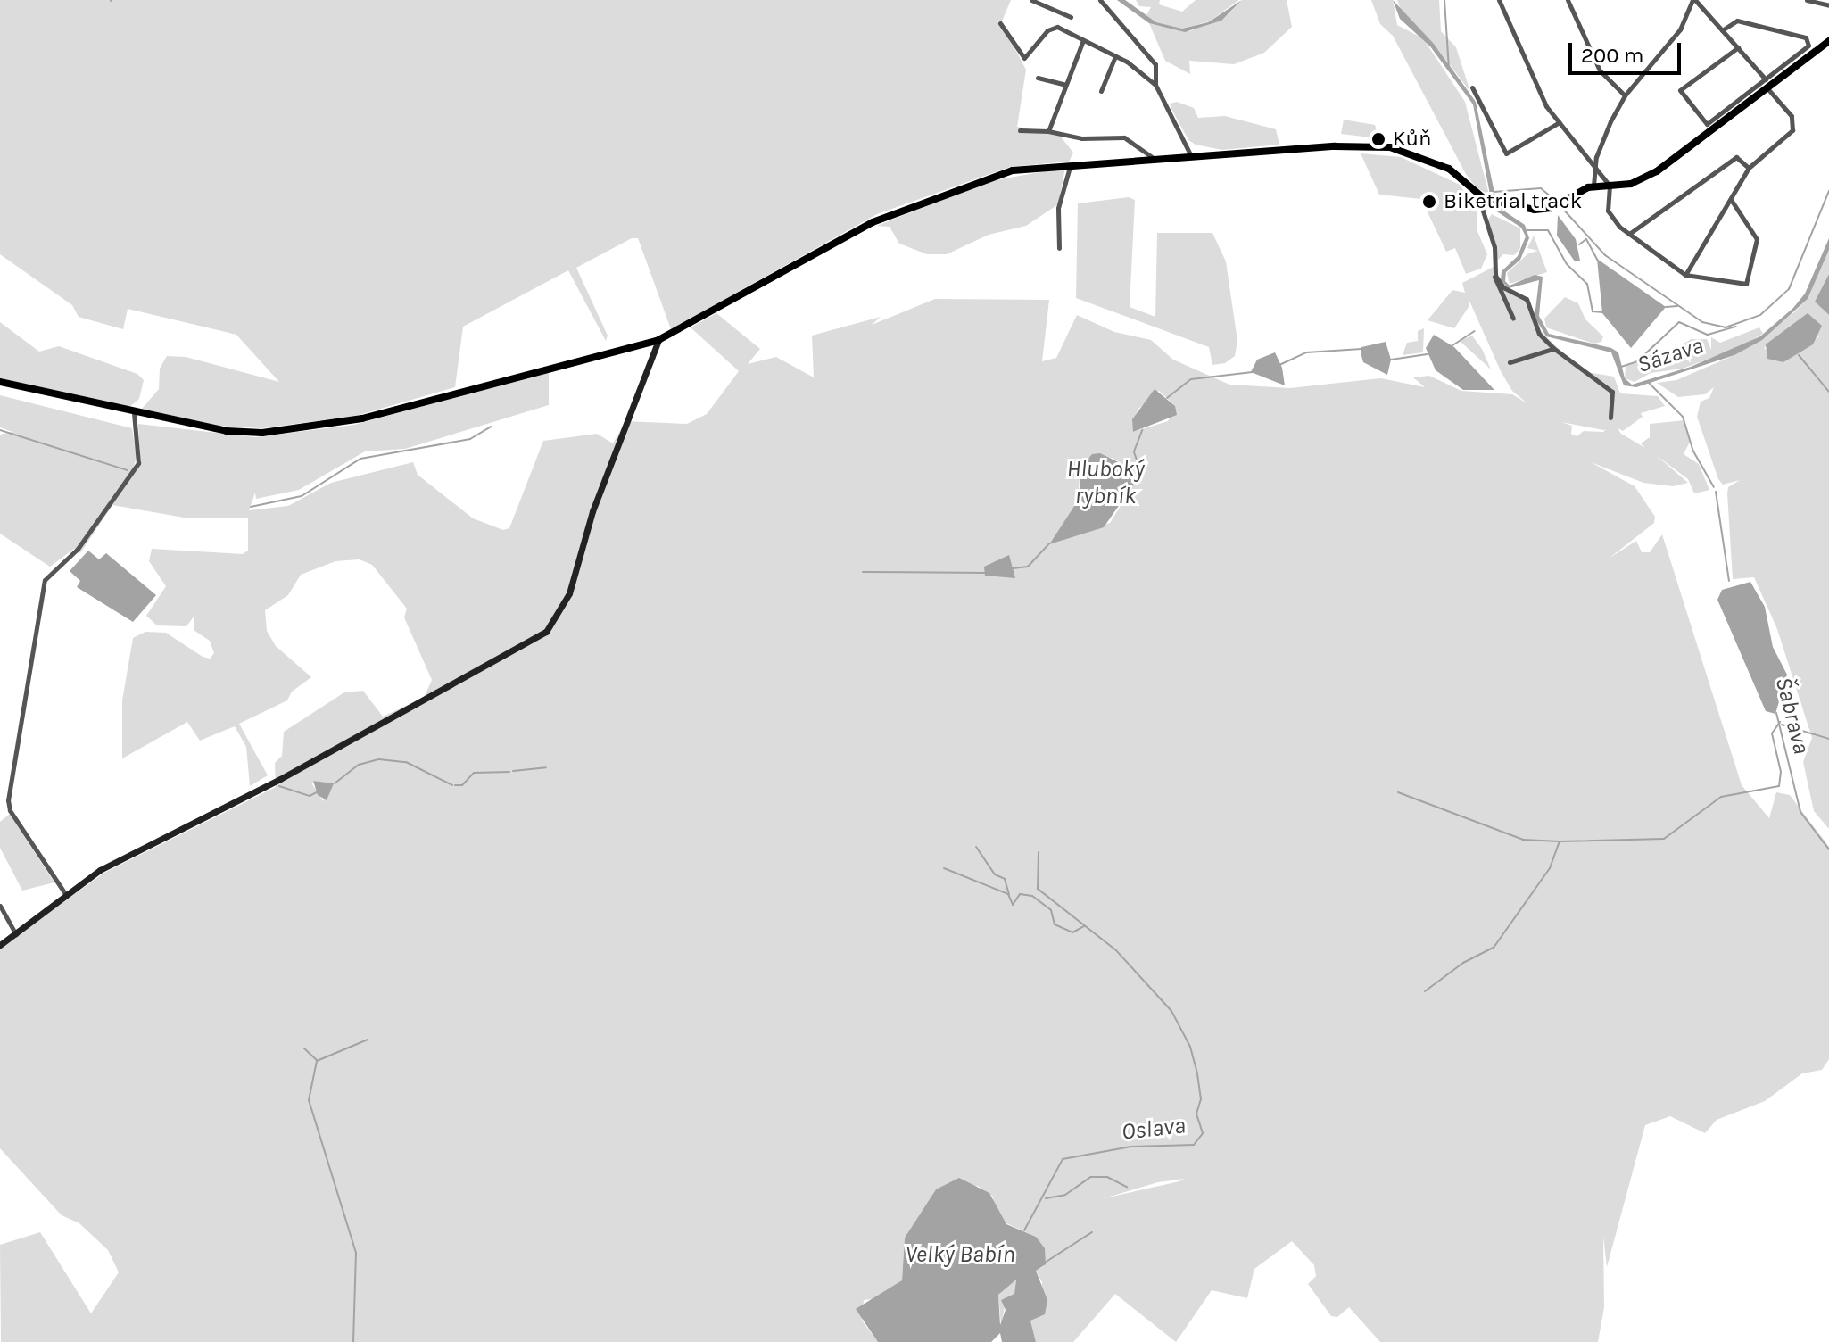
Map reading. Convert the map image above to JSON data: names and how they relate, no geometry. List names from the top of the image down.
{
  "water": [
    "Sázava",
    "Hluboký rybník",
    "Šabrava",
    "Oslava",
    "Velký Babín"
  ],
  "places": ["Kůň", "Biketrial track"],
  "scale_bar": "200 m"
}
